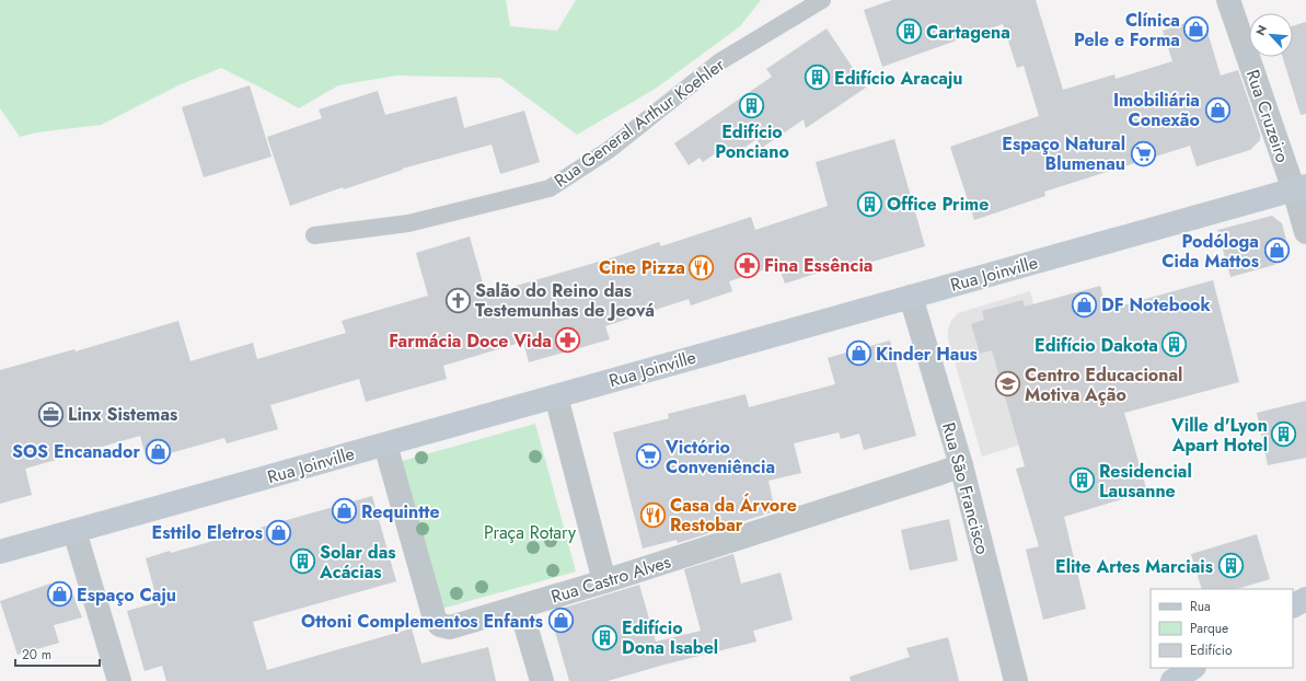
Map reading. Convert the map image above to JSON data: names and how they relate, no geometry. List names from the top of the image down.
{
  "streets": {
    "main road": ["Rua Joinville"],
    "street": ["Rua Cruzeiro", "Rua São Francisco", "Rua Castro Alves"],
    "lane": ["Rua General Arthur Koehler"]
  },
  "crossings": [
    ["Rua Cruzeiro", "Rua Joinville"],
    ["Rua Joinville", "Rua São Francisco"],
    ["Rua Joinville", "Rua Castro Alves"],
    ["Rua São Francisco", "Rua Castro Alves"]
  ],
  "parks": ["Praça Rotary"],
  "places": {
    "shop": [
      "Clínica Pele e Forma",
      "Imobiliária Conexão",
      "Podóloga Cida Mattos",
      "DF Notebook",
      "Kinder Haus",
      "SOS Encanador",
      "Requintte",
      "Esttilo Eletros",
      "Espaço Caju",
      "Ottoni Complementos Enfants"
    ],
    "building": [
      "Cartagena",
      "Edifício Aracaju",
      "Edifício Ponciano",
      "Office Prime",
      "Edifício Dakota",
      "Ville d'Lyon Apart Hotel",
      "Residencial Lausanne",
      "Solar das Acácias",
      "Elite Artes Marciais",
      "Edifício Dona Isabel"
    ],
    "supermarket": ["Espaço Natural Blumenau", "Victório Conveniência"],
    "pharmacy": ["Fina Essência", "Farmácia Doce Vida"],
    "restaurant": ["Cine Pizza", "Casa da Árvore Restobar"],
    "church": ["Salão do Reino das Testemunhas de Jeová"],
    "school or university": ["Centro Educacional Motiva Ação"],
    "office": ["Linx Sistemas"]
  },
  "legend": ["Rua", "Parque", "Edifício"],
  "scale_bar": "20 m",
  "north": "top left"
}
